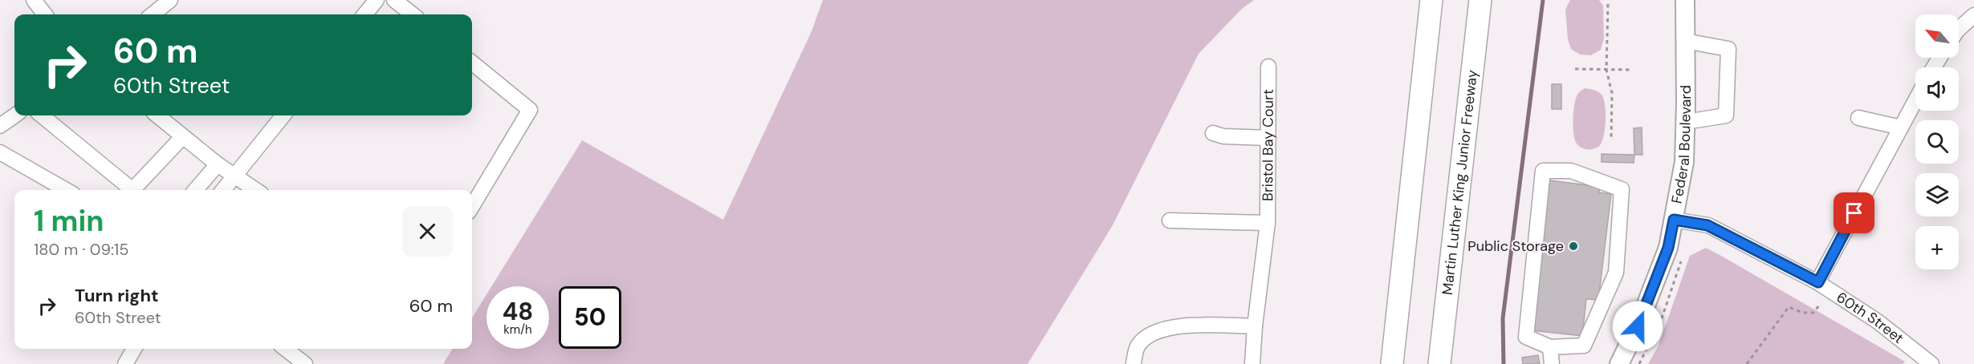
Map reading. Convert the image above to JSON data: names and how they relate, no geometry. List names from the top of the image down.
{
  "streets": {
    "highway": ["Martin Luther King Junior Freeway"],
    "main road": ["Federal Boulevard"],
    "street": ["Bristol Bay Court", "60th Street"]
  },
  "crossings": [
    ["Federal Boulevard", "60th Street"]
  ],
  "places": ["Public Storage"],
  "north": "top left",
  "page": {
    "map_buttons": "+",
    "turn": ["60 m", "60th Street"],
    "heading": ["1 min", "180 m · 09:15"],
    "list": [
      {
        "name": "Turn right",
        "note": "60th Street",
        "value": "60 m"
      }
    ],
    "speed": "48 km/h",
    "limit": "50"
  }
}
